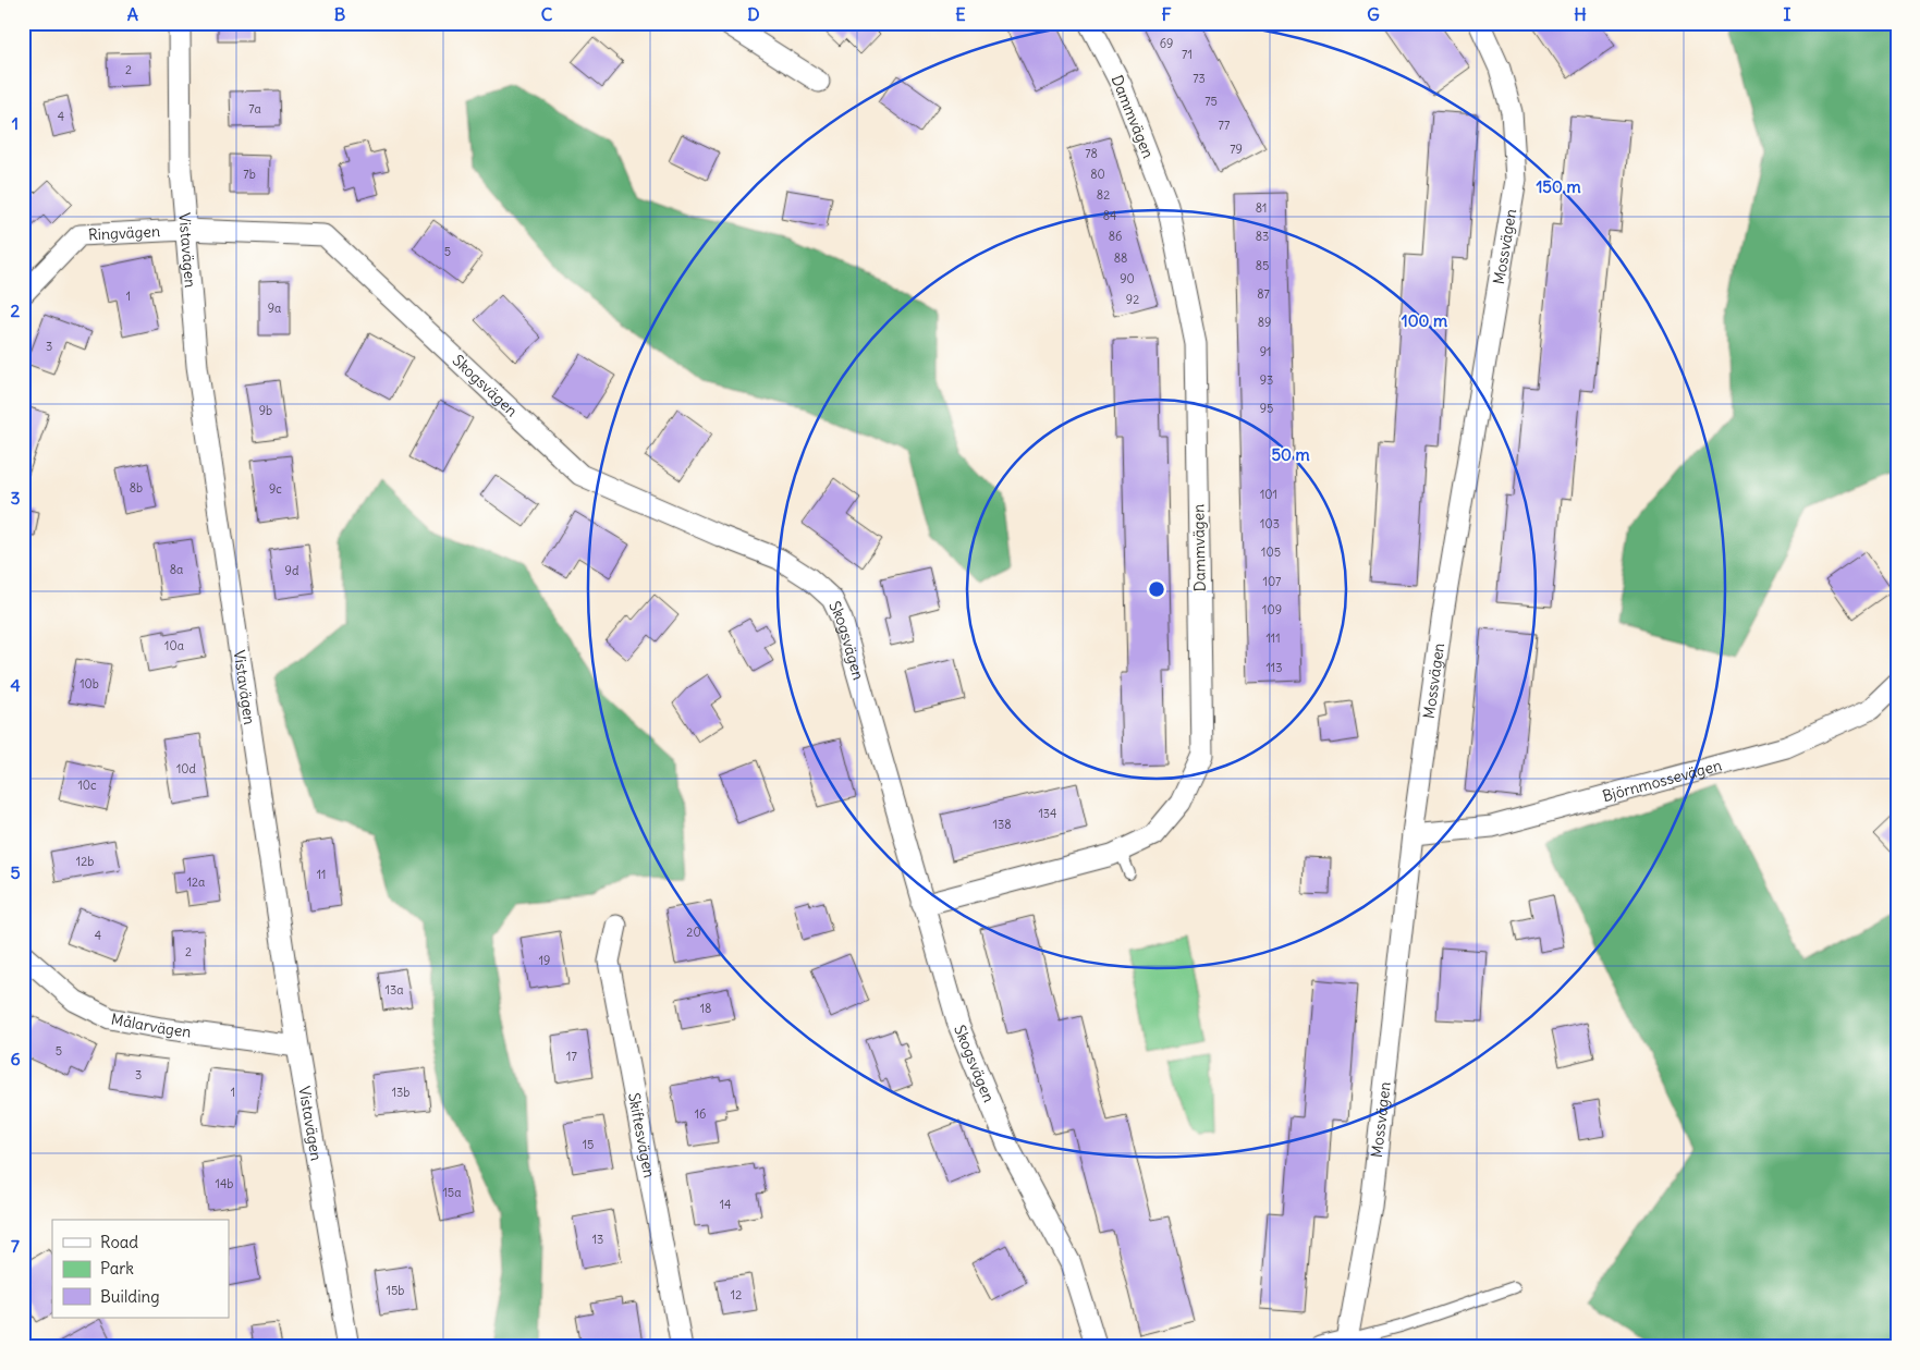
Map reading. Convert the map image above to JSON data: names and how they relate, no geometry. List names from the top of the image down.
{
  "streets": {
    "street": [
      "Dammvägen",
      "Ringvägen",
      "Mossvägen",
      "Vistavägen",
      "Skogsvägen",
      "Björnmossevägen",
      "Målarvägen",
      "Skiftesvägen"
    ]
  },
  "crossings": [
    ["Dammvägen", "Skogsvägen"],
    ["Ringvägen", "Vistavägen"],
    ["Ringvägen", "Skogsvägen"],
    ["Mossvägen", "Björnmossevägen"],
    ["Vistavägen", "Skogsvägen"],
    ["Vistavägen", "Målarvägen"]
  ],
  "house_numbers": [
    "69",
    "71",
    "2",
    "73",
    "75",
    "7a",
    "4",
    "77",
    "79",
    "78",
    "7b",
    "80",
    "82",
    "81",
    "84",
    "86",
    "83",
    "5",
    "88",
    "85",
    "90",
    "87",
    "1",
    "92",
    "9a",
    "89",
    "3",
    "91",
    "93",
    "95",
    "9b",
    "8b",
    "9c",
    "101",
    "103",
    "105",
    "8a",
    "9d",
    "107",
    "109",
    "111",
    "10a",
    "113",
    "10b",
    "10d",
    "10c",
    "134",
    "138",
    "12b",
    "11",
    "12a",
    "20",
    "4",
    "2",
    "19",
    "13a",
    "18",
    "5",
    "17",
    "3",
    "1",
    "13b",
    "16",
    "15",
    "14b",
    "15a",
    "14",
    "13",
    "15b",
    "12"
  ],
  "legend": ["Road", "Park", "Building"],
  "grid": {
    "columns": [
      "A",
      "B",
      "C",
      "D",
      "E",
      "F",
      "G",
      "H",
      "I"
    ],
    "rows": [
      "1",
      "2",
      "3",
      "4",
      "5",
      "6",
      "7"
    ]
  },
  "rings": ["150 m", "100 m", "50 m"]
}
